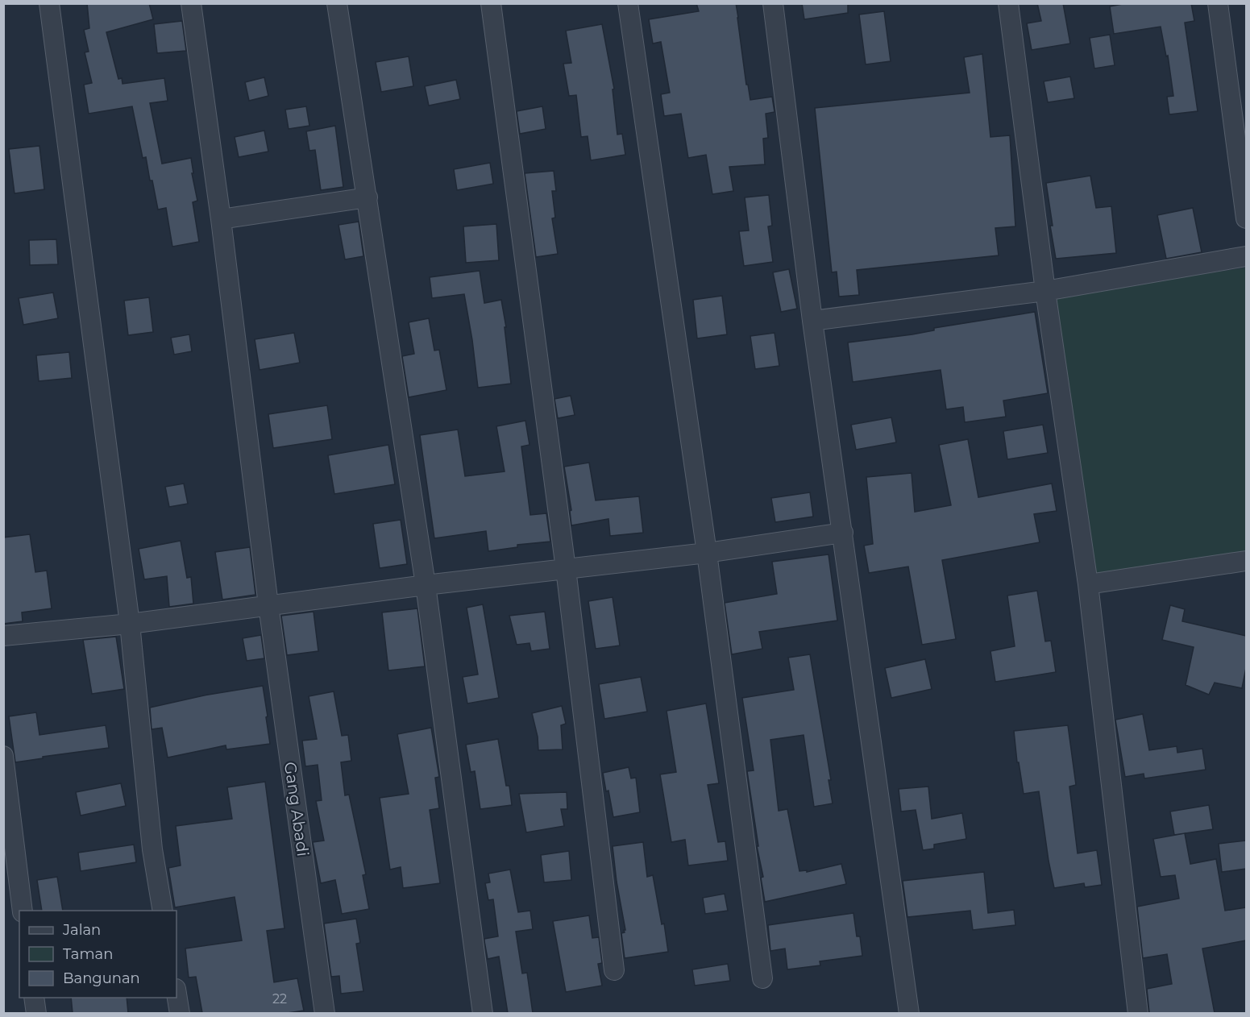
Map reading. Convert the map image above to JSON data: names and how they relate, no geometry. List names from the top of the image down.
{
  "streets": {
    "street": ["Gang Abadi"]
  },
  "house_numbers": ["22"],
  "legend": ["Jalan", "Taman", "Bangunan"]
}
